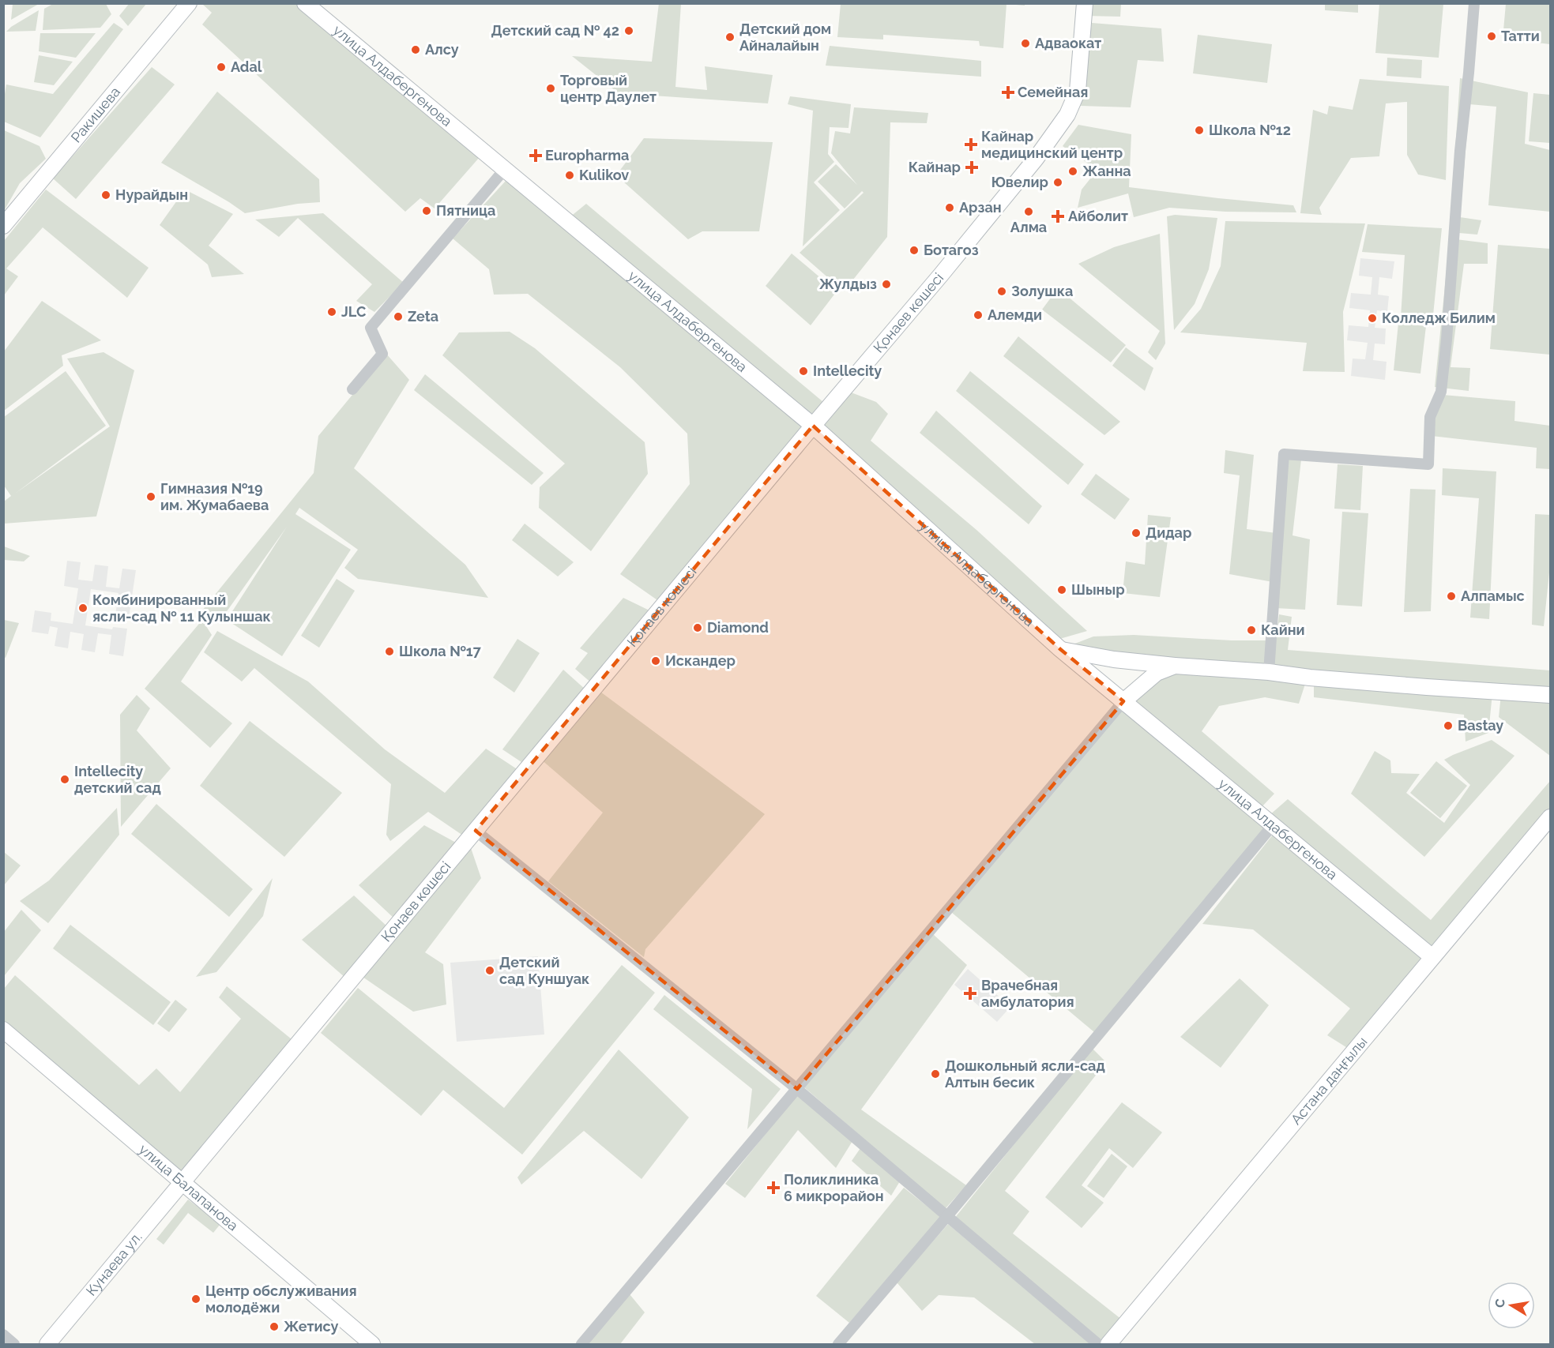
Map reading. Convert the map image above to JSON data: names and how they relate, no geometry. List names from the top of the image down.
{
  "streets": {
    "street": [
      "улица Алдабергенова",
      "Ракишева",
      "Қонаев көшесі",
      "Астана даңғылы",
      "улица Балапанова",
      "Кунаева ул."
    ]
  },
  "crossings": [
    ["улица Алдабергенова", "Қонаев көшесі"],
    ["улица Алдабергенова", "Астана даңғылы"],
    ["Қонаев көшесі", "улица Балапанова"],
    ["Қонаев көшесі", "Кунаева ул."],
    ["улица Балапанова", "Кунаева ул."]
  ],
  "places": {
    "other": [
      "Детский сад № 42",
      "Татти",
      "Детский дом Айналайын",
      "Адваокат",
      "Алсу",
      "Adal",
      "Торговый центр Даулет",
      "Школа №12",
      "Жанна",
      "Kulikov",
      "Ювелир",
      "Нурайдын",
      "Арзан",
      "Пятница",
      "Алма",
      "Ботагоз",
      "Жулдыз",
      "Золушка",
      "JLC",
      "Алемди",
      "Zeta",
      "Колледж Билим",
      "Intellecity",
      "Гимназия №19 им. Жумабаева",
      "Дидар",
      "Шыныр",
      "Алпамыс",
      "Комбинированный ясли-сад № 11 Кулыншак",
      "Diamond",
      "Кайни",
      "Школа №17",
      "Искандер",
      "Bastay",
      "Intellecity детский сад",
      "Детский сад Куншуак",
      "Дошкольный ясли-сад Алтын бесик",
      "Центр обслуживания молодёжи",
      "Жетису"
    ],
    "health": [
      "Семейная",
      "Кайнар медицинский центр",
      "Europharma",
      "Кайнар",
      "Айболит",
      "Врачебная амбулатория",
      "Поликлиника 6 микрорайон"
    ]
  },
  "north": "left"
}
